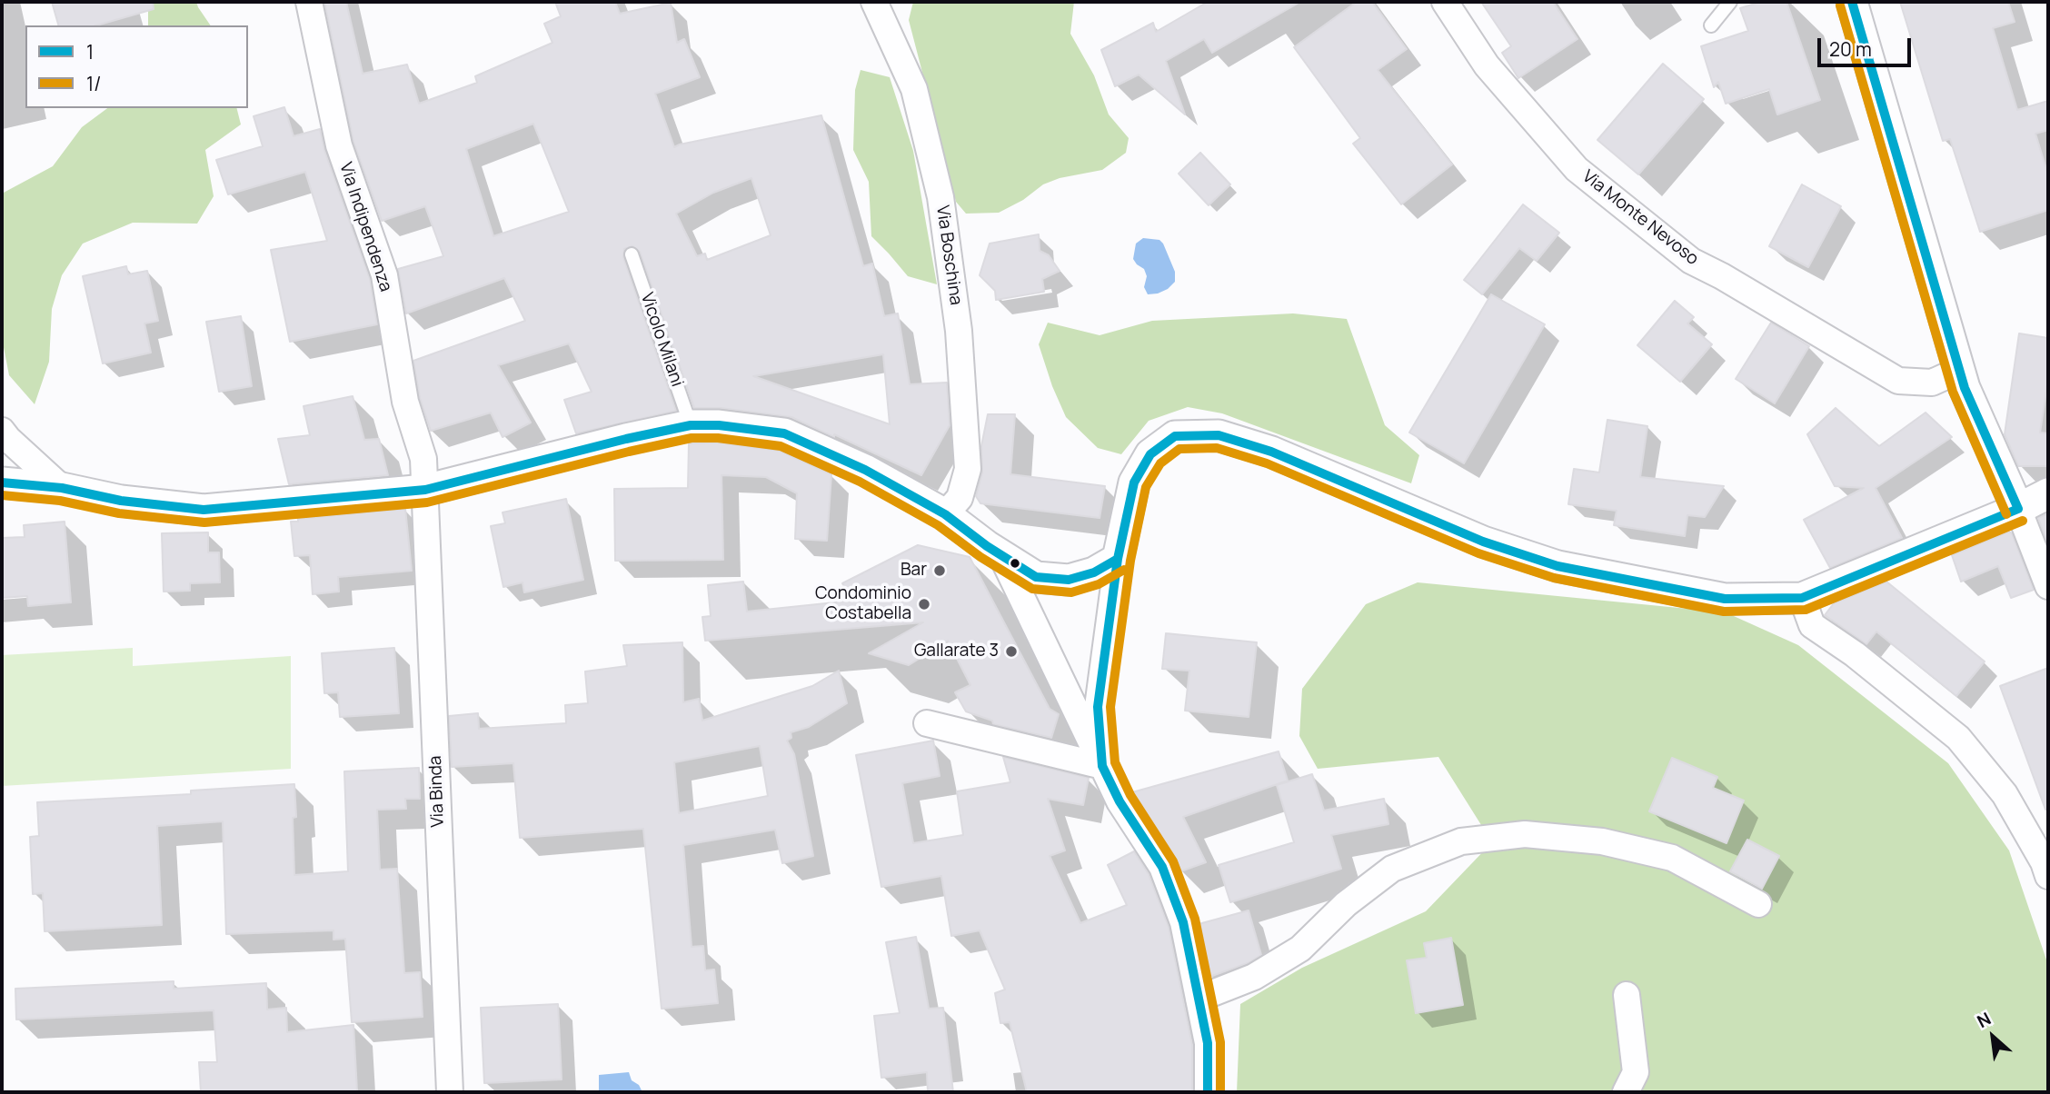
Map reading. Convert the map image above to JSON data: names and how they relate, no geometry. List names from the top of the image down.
{
  "streets": {
    "street": [
      "Via Monte Nevoso",
      "Via Indipendenza",
      "Via Boschina",
      "Via Binda"
    ],
    "lane": ["Vicolo Milani"]
  },
  "crossings": [
    ["Via Indipendenza", "Via Binda"]
  ],
  "places": ["Bar", "Condominio Costabella", "Gallarate 3"],
  "lines": ["transit line 1", "transit line 1/"],
  "legend": ["1", "1/"],
  "scale_bar": "20 m",
  "north": "top left"
}
